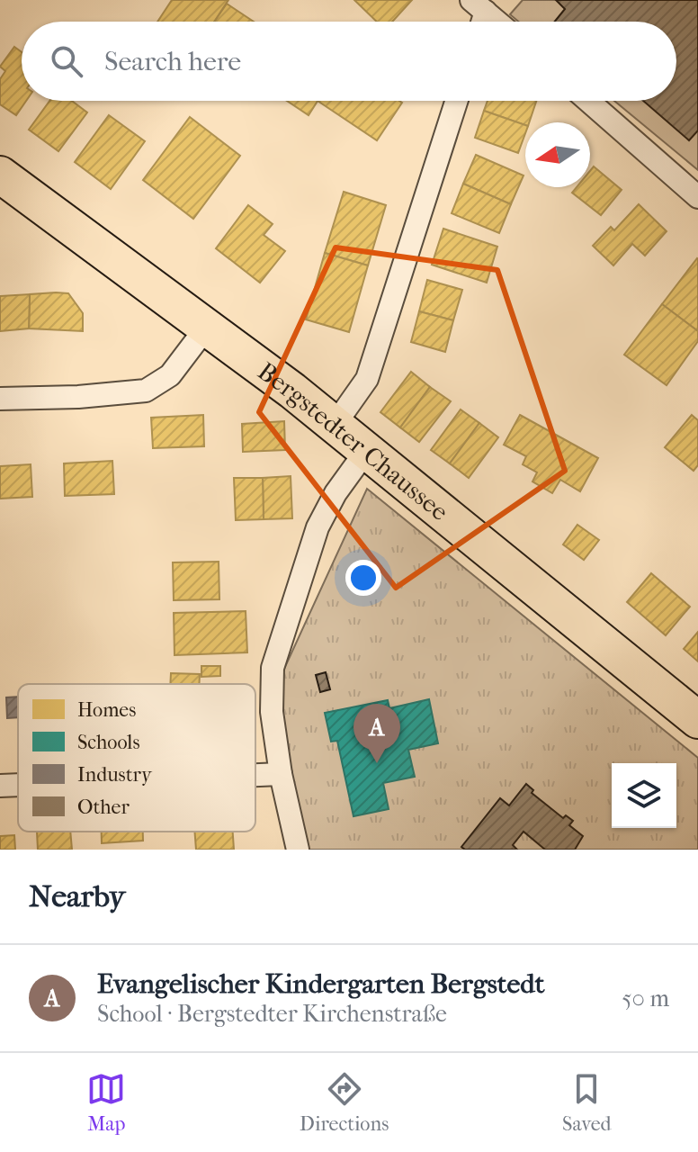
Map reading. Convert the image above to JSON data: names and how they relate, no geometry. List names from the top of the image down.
{
  "streets": {
    "main road": ["Bergstedter Chaussee"]
  },
  "legend": [
    "Homes",
    "Schools",
    "Industry",
    "Other"
  ],
  "north": "left",
  "page": {
    "search": "Search here",
    "pins": "A",
    "heading": "Nearby",
    "list": [
      {
        "mark": "A",
        "name": "Evangelischer Kindergarten Bergstedt",
        "note": "School · Bergstedter Kirchenstraße",
        "value": "50 m"
      }
    ],
    "nav": ["Map", "Directions", "Saved"]
  }
}
